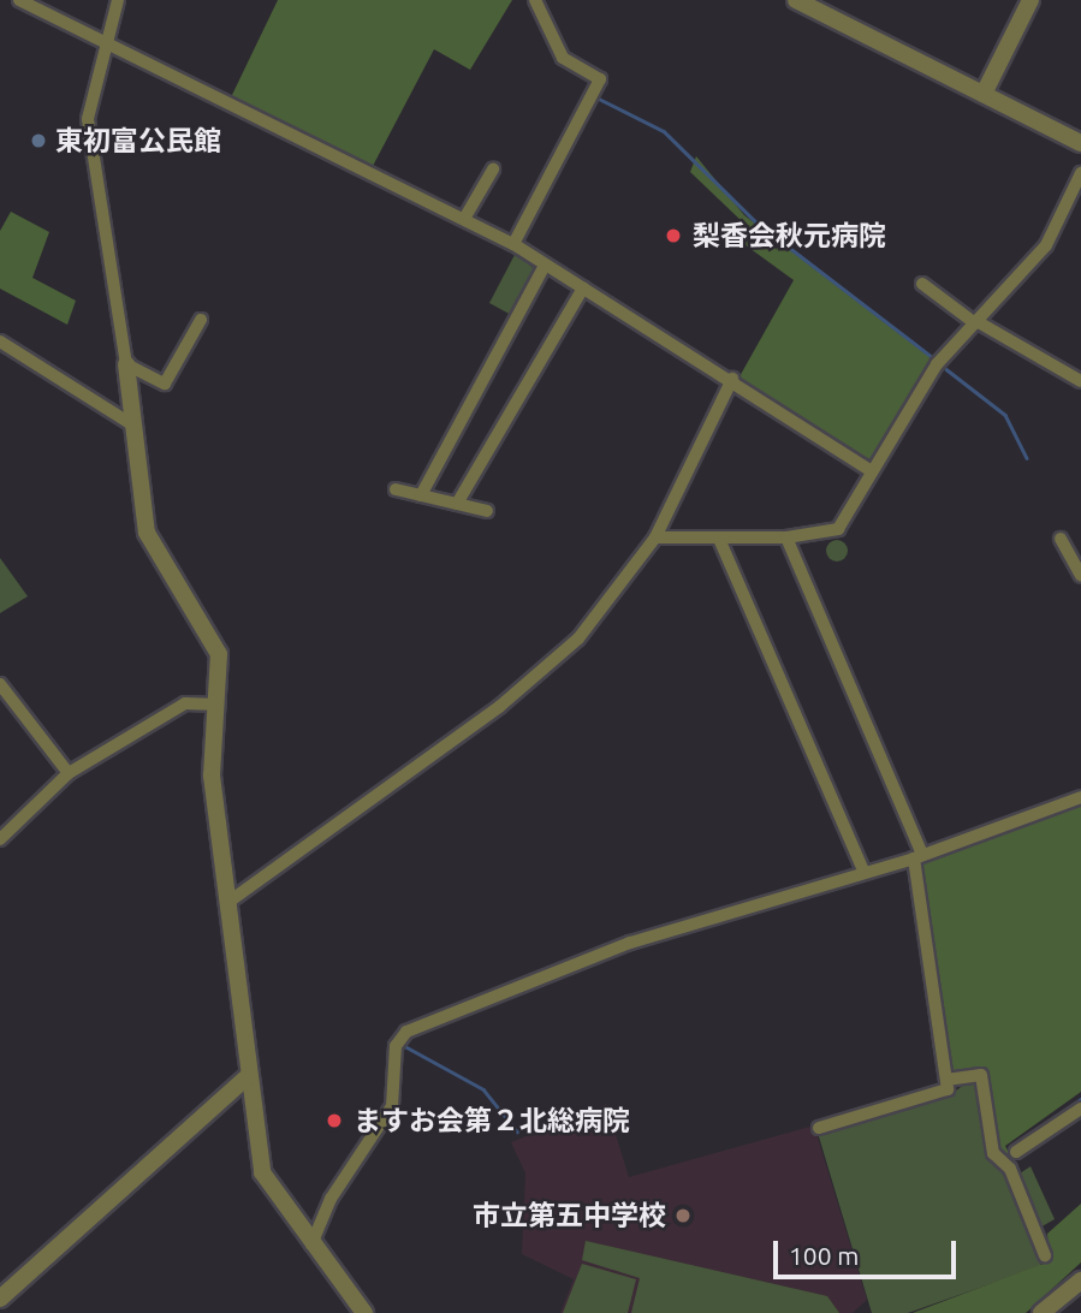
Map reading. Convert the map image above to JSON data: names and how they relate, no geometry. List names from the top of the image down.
{
  "places": [
    "東初富公民館",
    "梨香会秋元病院",
    "ますお会第２北総病院",
    "市立第五中学校"
  ],
  "scale_bar": "100 m"
}
